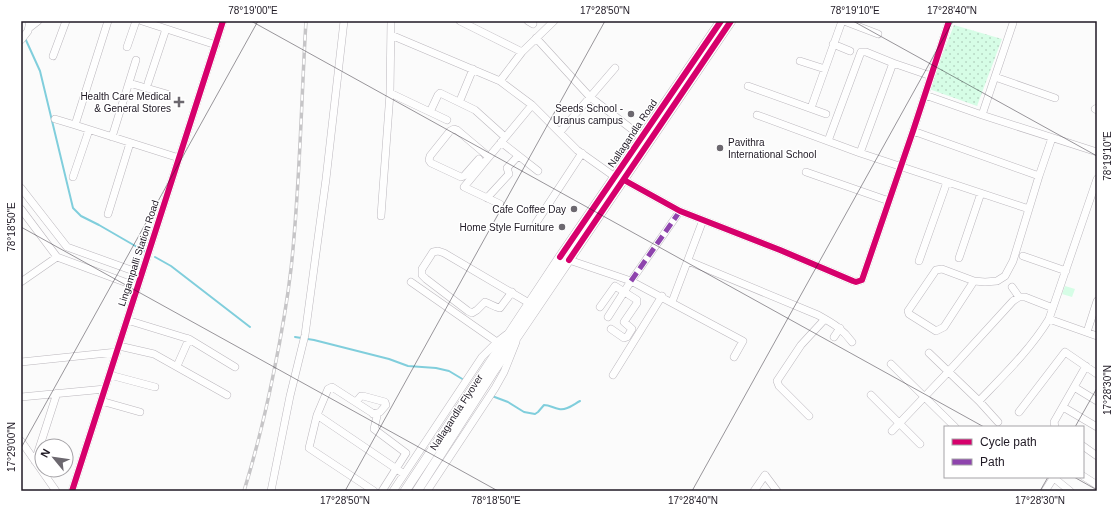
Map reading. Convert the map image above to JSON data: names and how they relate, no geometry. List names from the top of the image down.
{
  "streets": {
    "main road": ["Nallagandla Road", "Nallagandla Flyover"],
    "street": ["Lingampalli Station Road"]
  },
  "crossings": [
    ["Nallagandla Road", "Nallagandla Flyover"]
  ],
  "places": {
    "health": ["Health Care Medical & General Stores"],
    "other": [
      "Seeds School - Uranus campus",
      "Pavithra International School",
      "Cafe Coffee Day",
      "Home Style Furniture"
    ]
  },
  "legend": ["Cycle path", "Path"],
  "north": "top left",
  "coordinates": [
    "78°19'00\"E",
    "17°28'50\"N",
    "78°19'10\"E",
    "17°28'40\"N",
    "78°18'50\"E",
    "17°28'30\"N",
    "17°29'00\"N"
  ]
}
